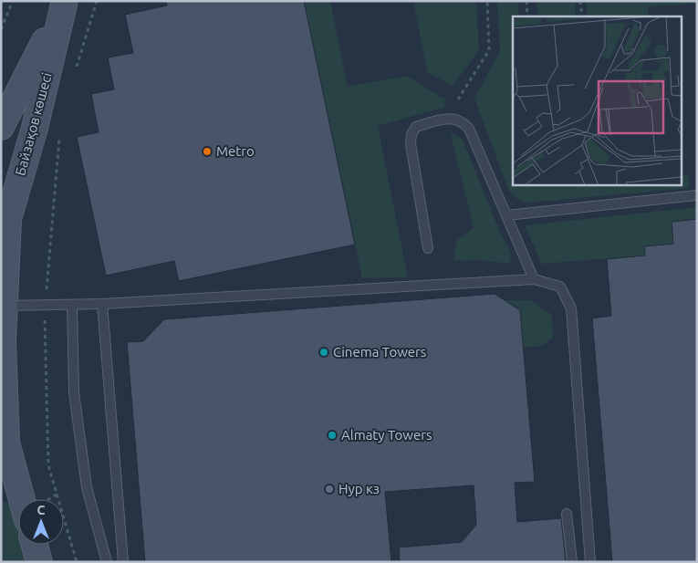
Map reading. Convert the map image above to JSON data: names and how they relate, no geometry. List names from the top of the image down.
{
  "streets": {
    "main road": ["Байзақов көшесі"]
  },
  "places": [
    "Metro",
    "Cinema Towers",
    "Almaty Towers",
    "Нур кз"
  ],
  "north": "top"
}
